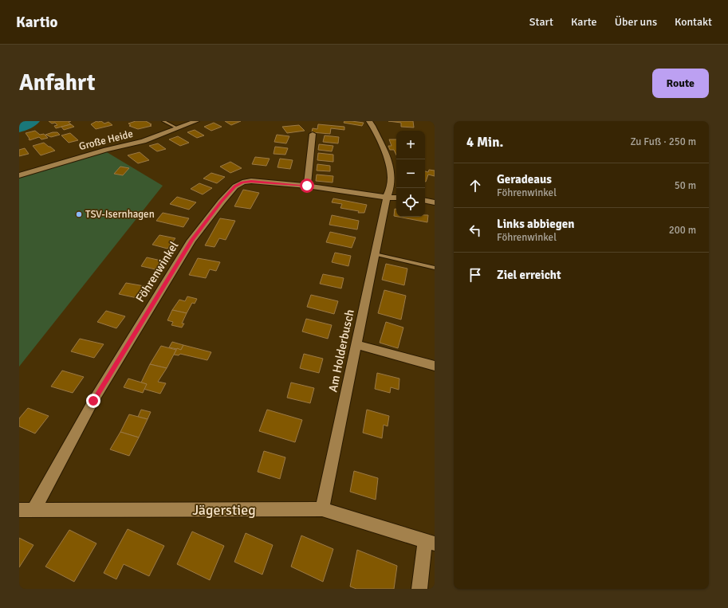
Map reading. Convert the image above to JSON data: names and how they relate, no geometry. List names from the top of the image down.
{
  "streets": {
    "street": [
      "Große Heide",
      "Föhrenwinkel",
      "Am Holderbusch",
      "Jägerstieg"
    ]
  },
  "crossings": [
    ["Föhrenwinkel", "Am Holderbusch"],
    ["Föhrenwinkel", "Jägerstieg"],
    ["Am Holderbusch", "Jägerstieg"]
  ],
  "places": ["TSV-Isernhagen"],
  "page": {
    "header": "Kartio",
    "nav": [
      "Start",
      "Karte",
      "Über uns",
      "Kontakt"
    ],
    "buttons": "Route",
    "title": "Anfahrt",
    "heading": ["4 Min.", "Zu Fuß · 250 m"],
    "map_buttons": ["+", "−"],
    "list": [
      ["Geradeaus", "Föhrenwinkel", "50 m"],
      ["Links abbiegen", "Föhrenwinkel", "200 m"],
      "Ziel erreicht"
    ]
  }
}
